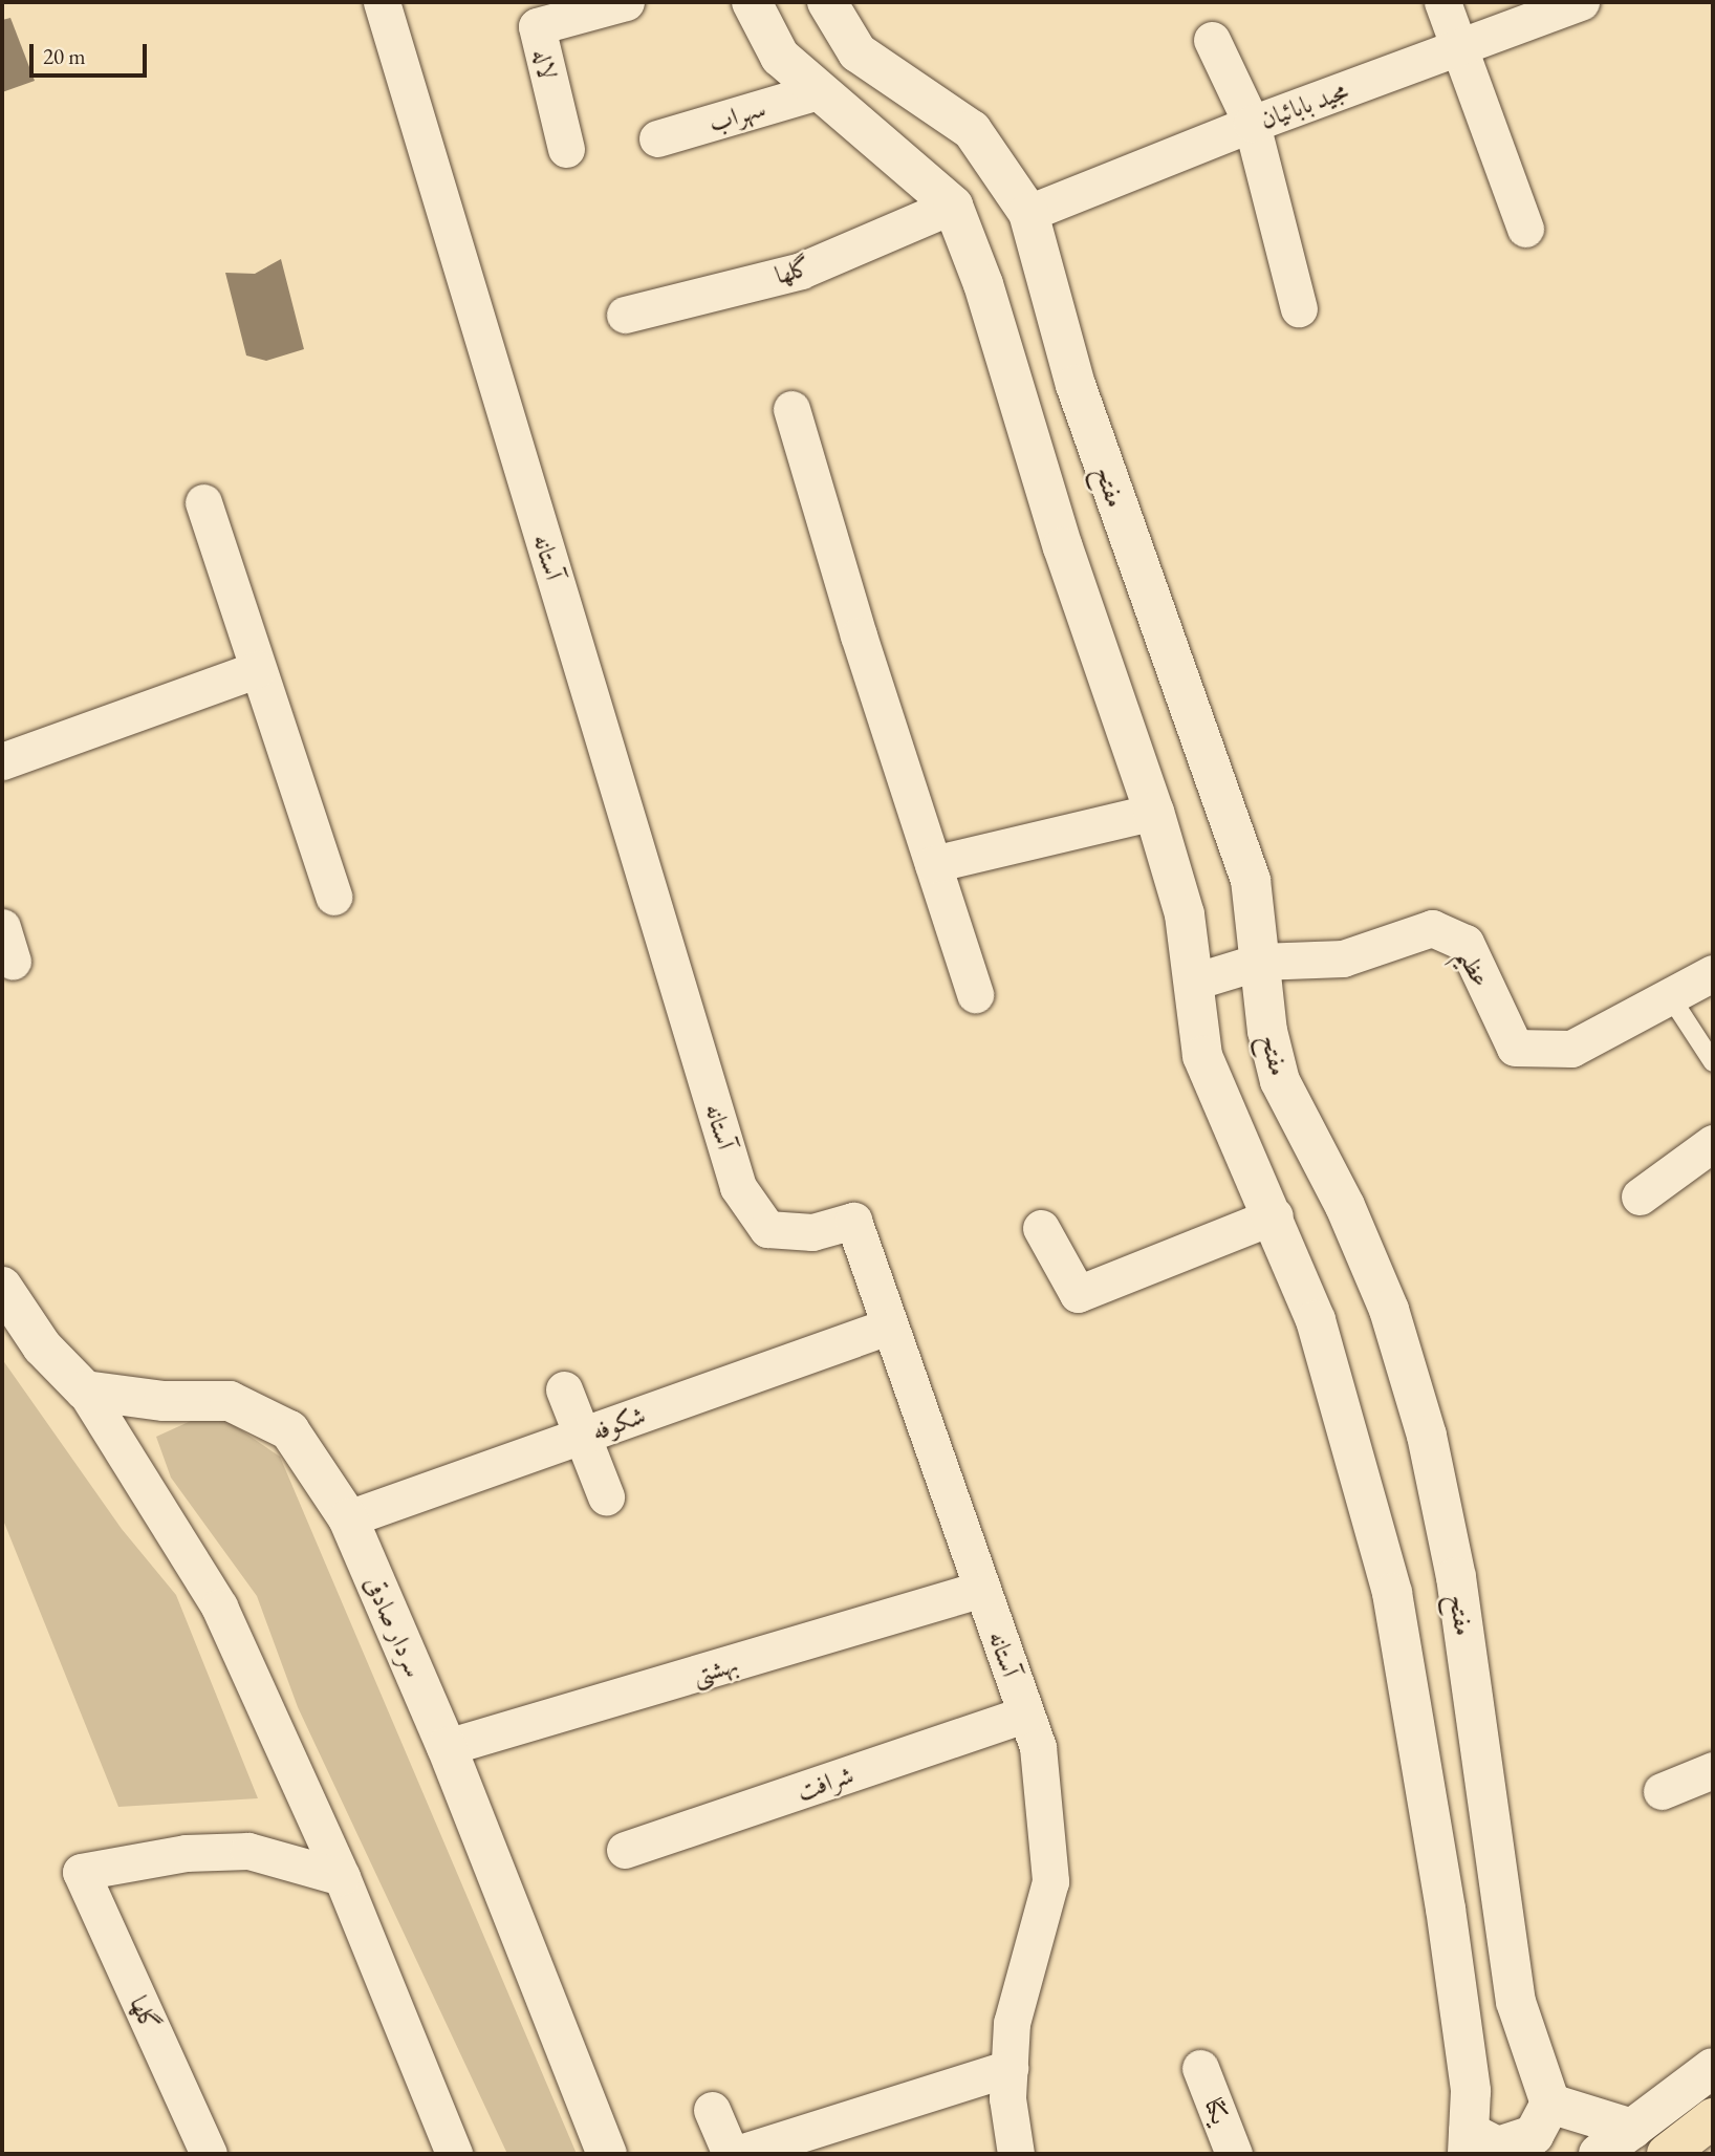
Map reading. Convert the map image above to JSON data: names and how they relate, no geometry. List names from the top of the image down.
{
  "streets": {
    "street": [
      "لاله",
      "مجید بابائیان",
      "سهراب",
      "گلها",
      "مفتح",
      "آستانه",
      "عظیم",
      "شکوفه",
      "سردار صادقی",
      "بهشتی",
      "شرافت",
      "یکتا"
    ]
  },
  "crossings": [
    ["مجید بابائیان", "مفتح"],
    ["مفتح", "عظیم"],
    ["آستانه", "شکوفه"],
    ["آستانه", "بهشتی"],
    ["آستانه", "شرافت"],
    ["شکوفه", "سردار صادقی"],
    ["سردار صادقی", "بهشتی"]
  ],
  "scale_bar": "20 m"
}
